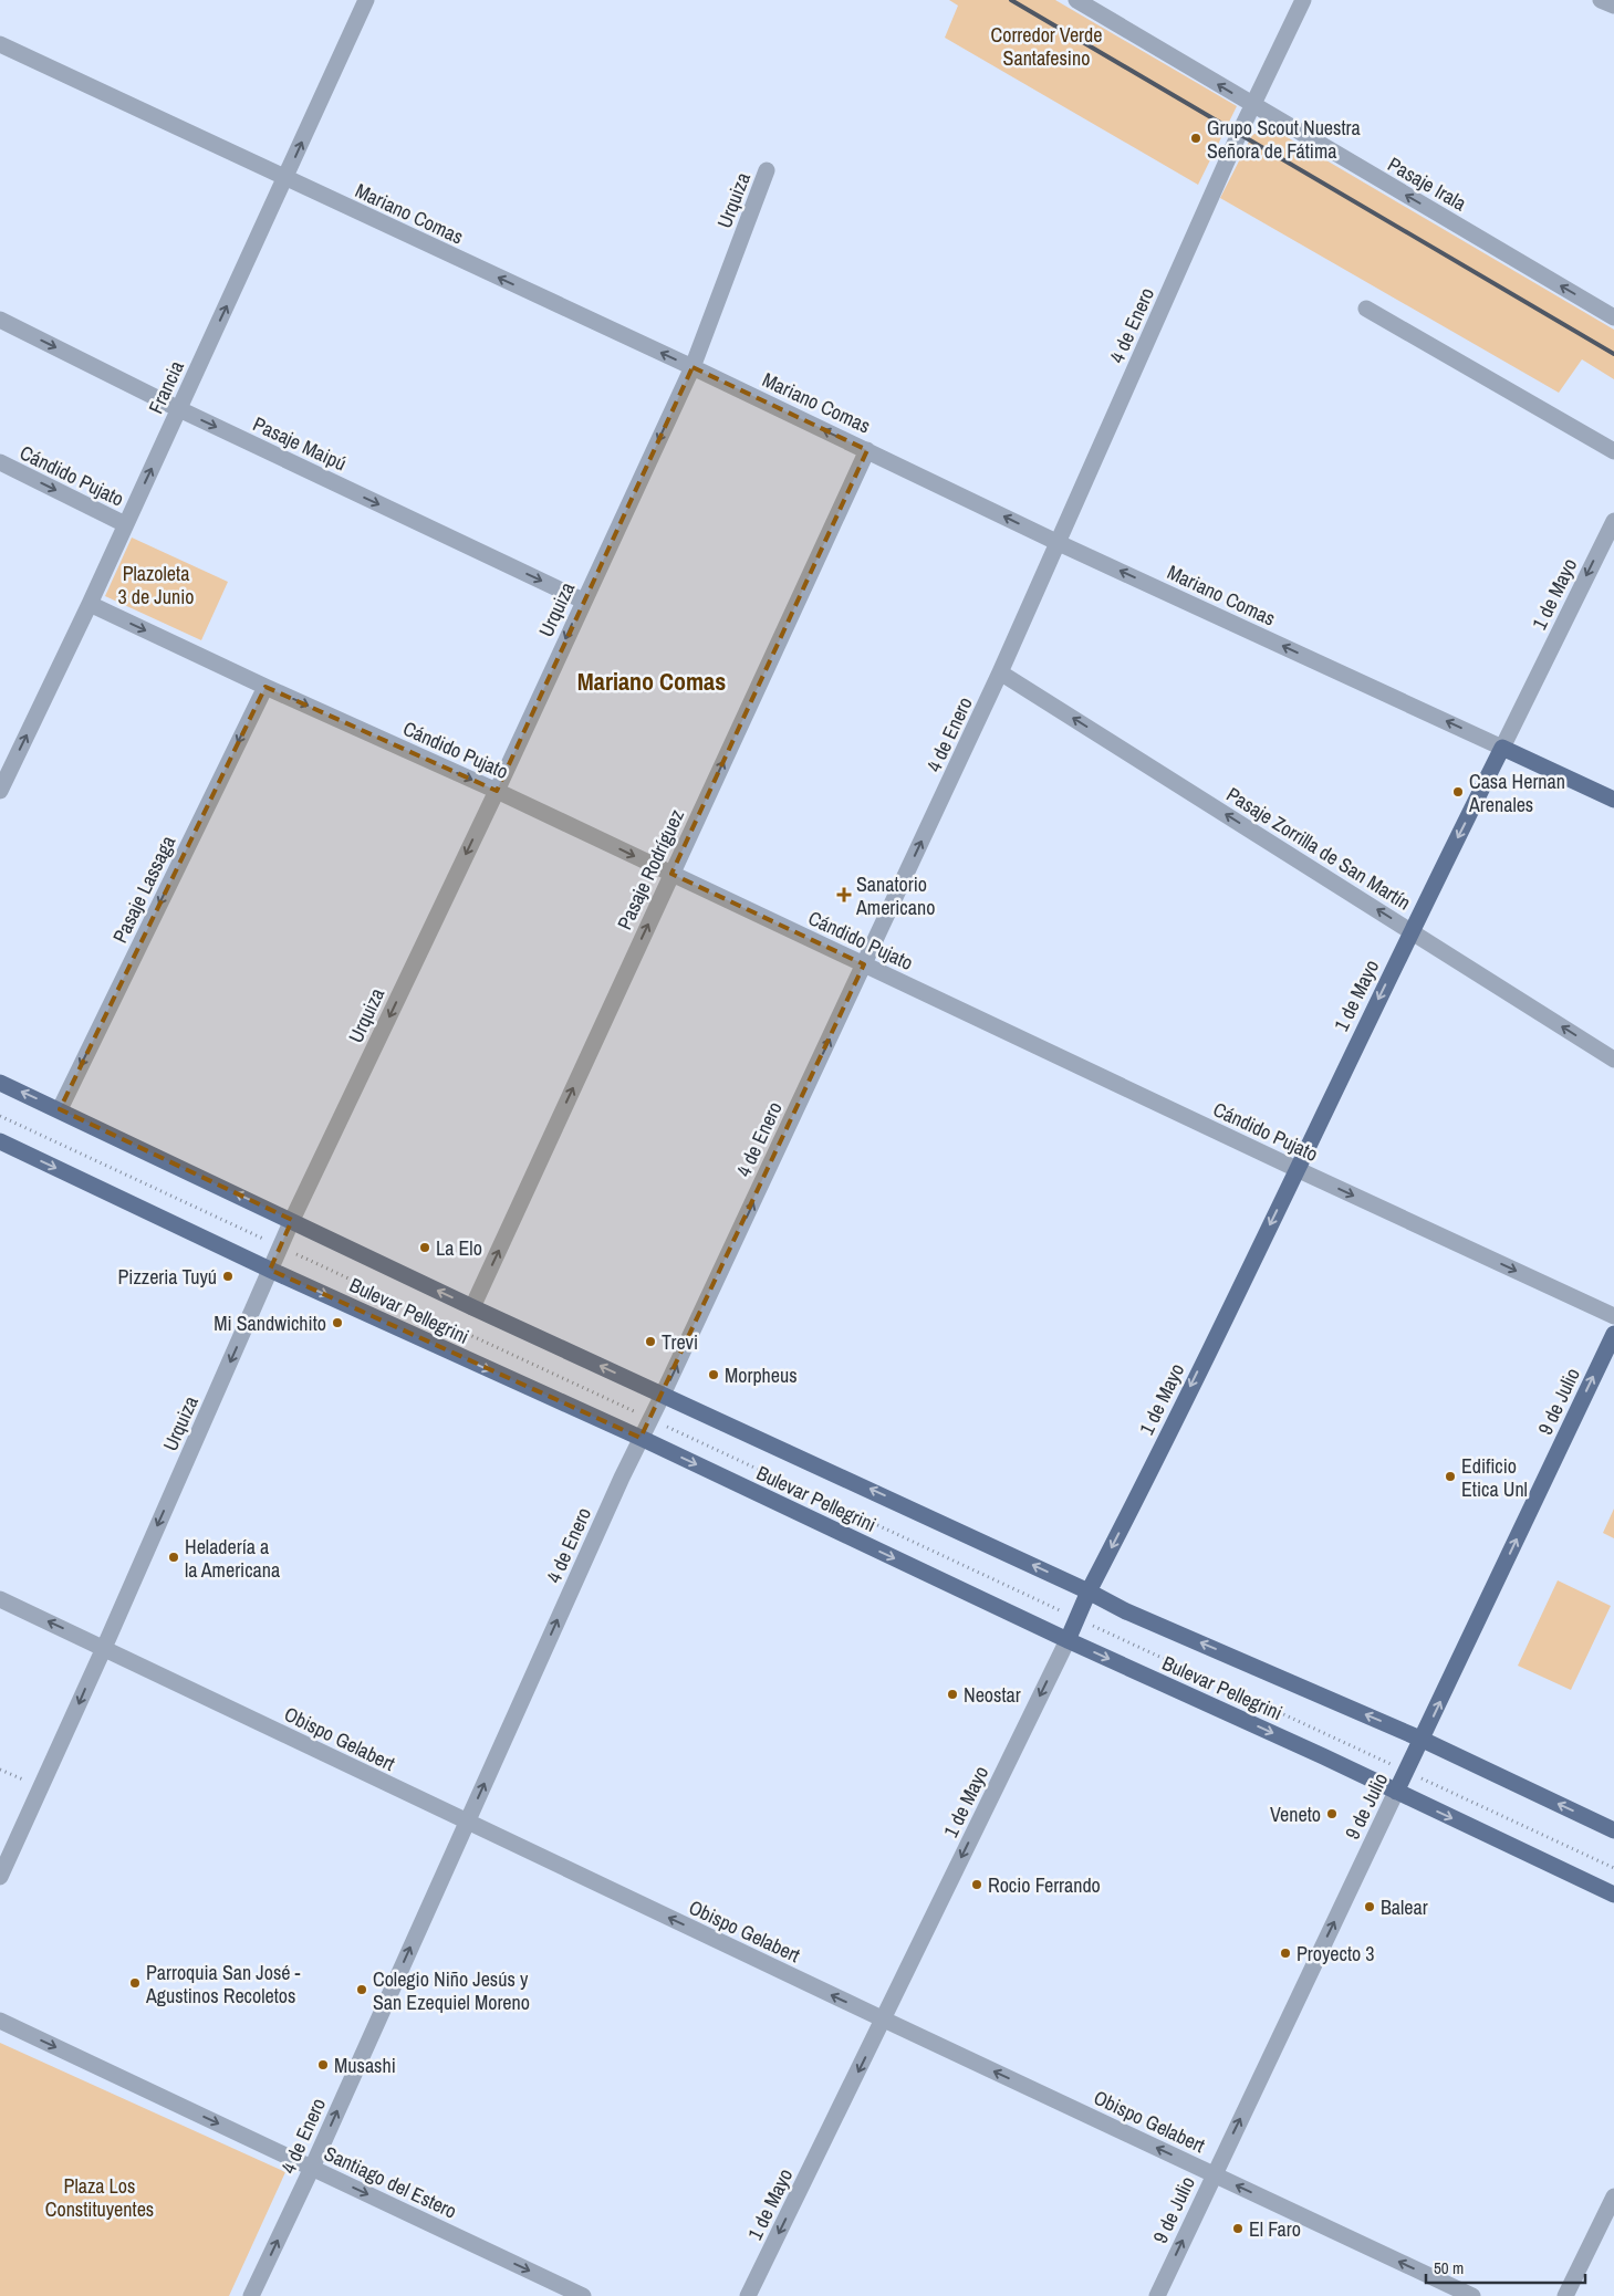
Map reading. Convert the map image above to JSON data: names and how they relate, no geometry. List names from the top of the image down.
{
  "streets": {
    "main road": [
      "Mariano Comas",
      "1 de Mayo",
      "Bulevar Pellegrini",
      "9 de Julio"
    ],
    "street": [
      "Pasaje Irala",
      "Urquiza",
      "4 de Enero",
      "Francia",
      "Pasaje Maipú",
      "Cándido Pujato",
      "Pasaje Zorrilla de San Martín",
      "Pasaje Rodríguez",
      "Pasaje Lassaga",
      "Obispo Gelabert",
      "Santiago del Estero"
    ]
  },
  "crossings": [
    ["Pasaje Irala", "4 de Enero"],
    ["Urquiza", "Mariano Comas"],
    ["Urquiza", "Pasaje Maipú"],
    ["Urquiza", "Cándido Pujato"],
    ["Urquiza", "Bulevar Pellegrini"],
    ["Urquiza", "Obispo Gelabert"],
    ["Mariano Comas", "4 de Enero"],
    ["Mariano Comas", "Francia"],
    ["Mariano Comas", "1 de Mayo"],
    ["Mariano Comas", "Pasaje Rodríguez"],
    ["4 de Enero", "Cándido Pujato"],
    ["4 de Enero", "Pasaje Zorrilla de San Martín"],
    ["4 de Enero", "Bulevar Pellegrini"],
    ["4 de Enero", "Obispo Gelabert"],
    ["4 de Enero", "Santiago del Estero"],
    ["Francia", "Pasaje Maipú"],
    ["Francia", "Cándido Pujato"],
    ["Cándido Pujato", "1 de Mayo"],
    ["Cándido Pujato", "Pasaje Rodríguez"],
    ["Cándido Pujato", "Pasaje Lassaga"],
    ["1 de Mayo", "Pasaje Zorrilla de San Martín"],
    ["1 de Mayo", "Bulevar Pellegrini"],
    ["1 de Mayo", "Obispo Gelabert"],
    ["Pasaje Rodríguez", "Bulevar Pellegrini"],
    ["Pasaje Lassaga", "Bulevar Pellegrini"],
    ["Bulevar Pellegrini", "9 de Julio"],
    ["9 de Julio", "Obispo Gelabert"]
  ],
  "one_way": [
    "Urquiza",
    "Mariano Comas",
    "4 de Enero",
    "Francia",
    "Pasaje Maipú",
    "Cándido Pujato",
    "1 de Mayo",
    "Pasaje Zorrilla de San Martín",
    "Pasaje Rodríguez",
    "Pasaje Lassaga",
    "9 de Julio",
    "Obispo Gelabert",
    "Santiago del Estero"
  ],
  "districts": ["Mariano Comas"],
  "parks": ["Corredor Verde Santafesino", "Plazoleta 3 de Junio", "Plaza Los Constituyentes"],
  "places": {
    "other": [
      "Grupo Scout Nuestra Señora de Fátima",
      "Casa Hernan Arenales",
      "La Elo",
      "Pizzeria Tuyú",
      "Mi Sandwichito",
      "Trevi",
      "Morpheus",
      "Edificio Etica Unl",
      "Heladería a la Americana",
      "Neostar",
      "Veneto",
      "Rocio Ferrando",
      "Balear",
      "Proyecto 3",
      "Parroquia San José - Agustinos Recoletos",
      "Colegio Niño Jesús y San Ezequiel Moreno",
      "Musashi",
      "El Faro"
    ],
    "health": ["Sanatorio Americano"]
  },
  "scale_bar": "50 m"
}
